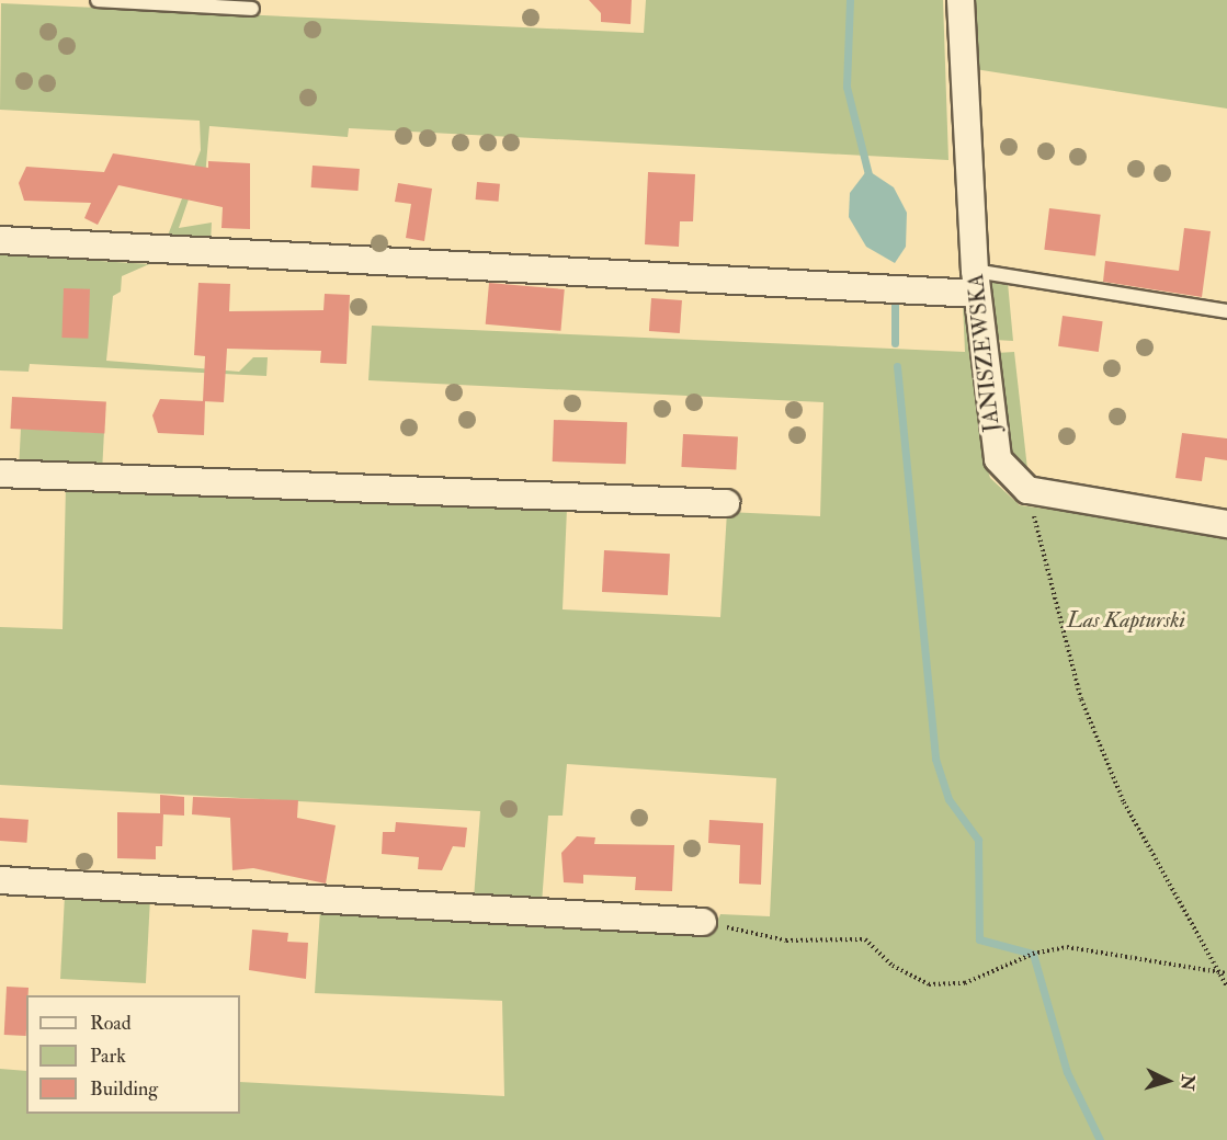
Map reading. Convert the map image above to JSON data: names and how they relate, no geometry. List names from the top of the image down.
{
  "streets": {
    "street": ["JANISZEWSKA"]
  },
  "parks": ["Las Kapturski"],
  "legend": ["Road", "Park", "Building"],
  "north": "right"
}
